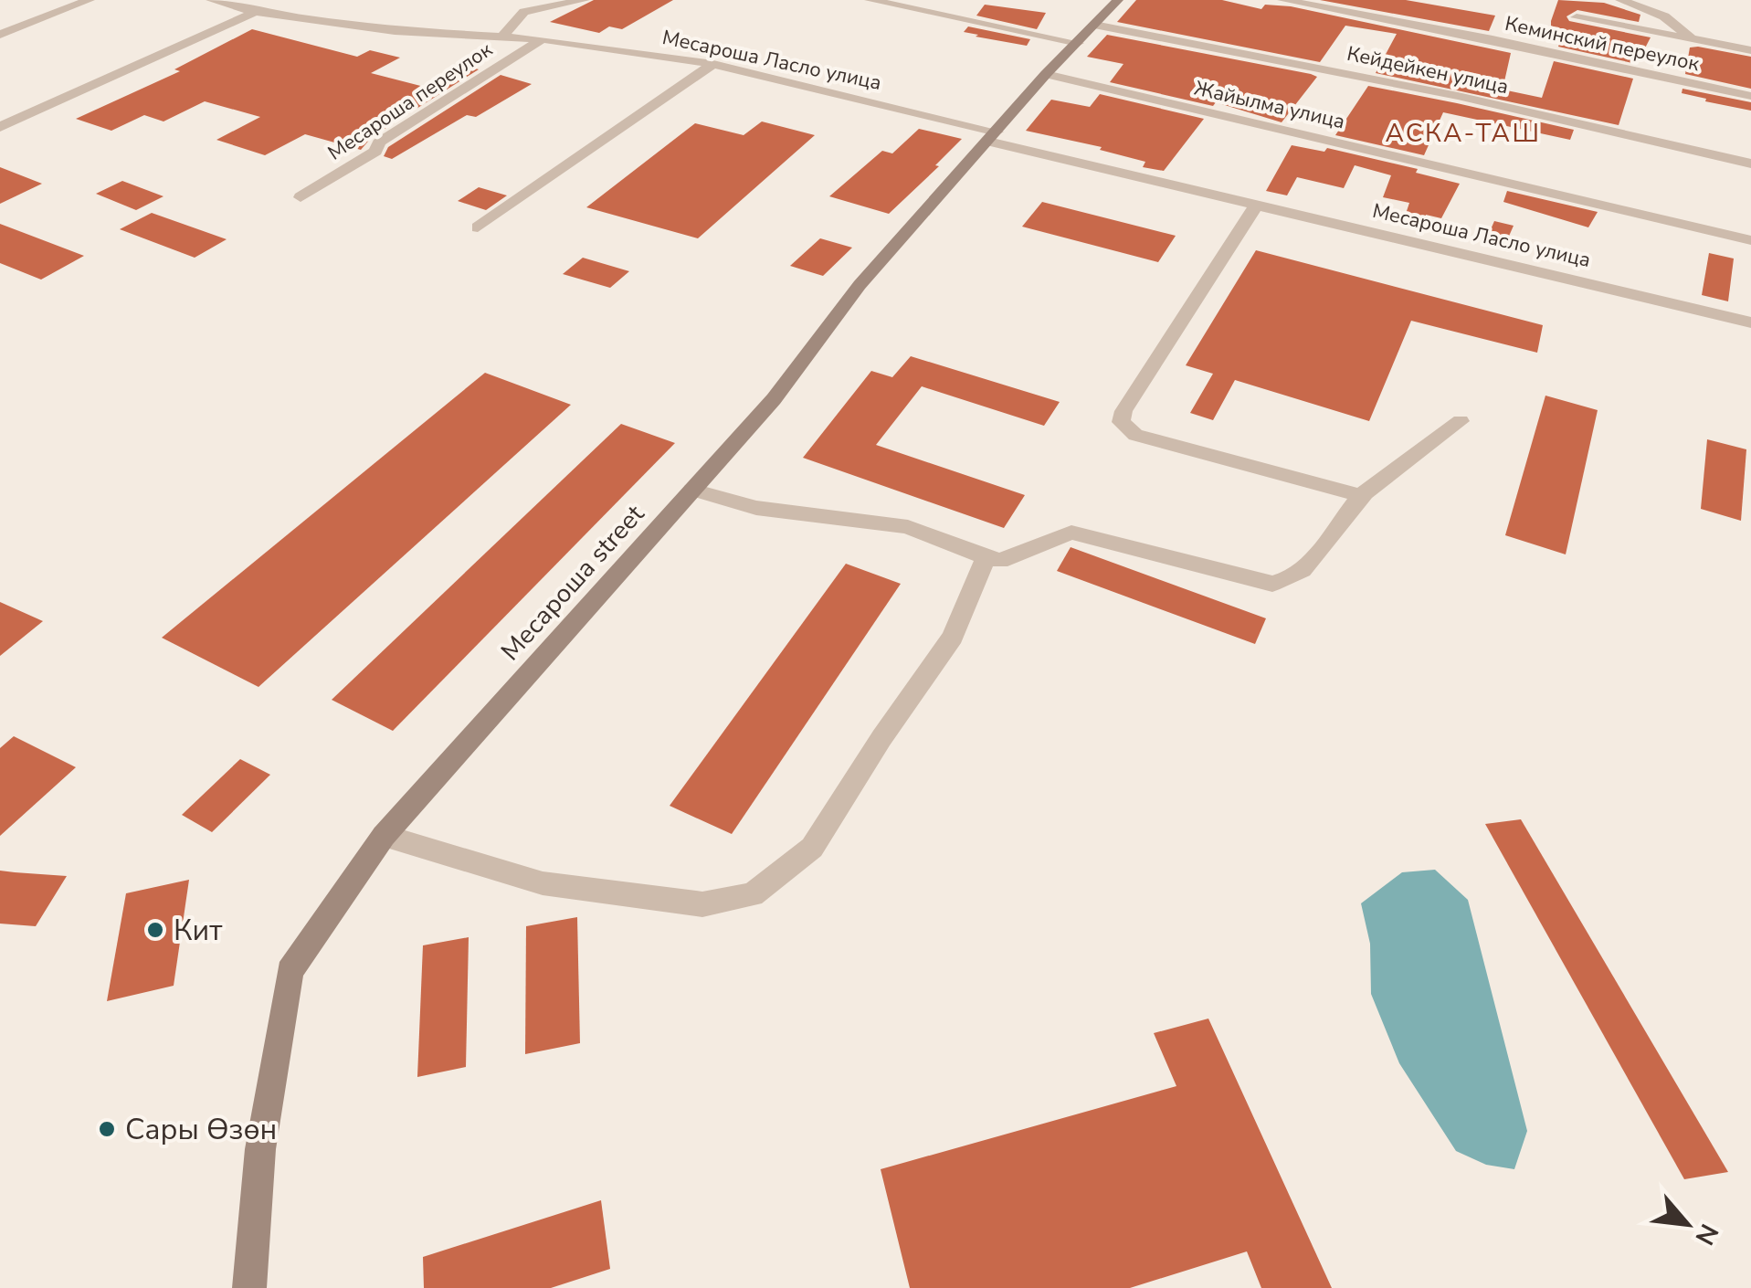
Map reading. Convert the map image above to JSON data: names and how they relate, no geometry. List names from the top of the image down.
{
  "streets": {
    "street": [
      "Кеминский переулок",
      "Месароша Ласло улица",
      "Кейдейкен улица",
      "Месароша переулок",
      "Жайылма улица",
      "Месароша street"
    ]
  },
  "crossings": [
    ["Месароша Ласло улица", "Месароша переулок"],
    ["Месароша Ласло улица", "Месароша street"],
    ["Кейдейкен улица", "Месароша street"],
    ["Жайылма улица", "Месароша street"]
  ],
  "districts": ["АСКА-ТАШ"],
  "places": ["Кит", "Сары Өзөн"],
  "north": "bottom right"
}
